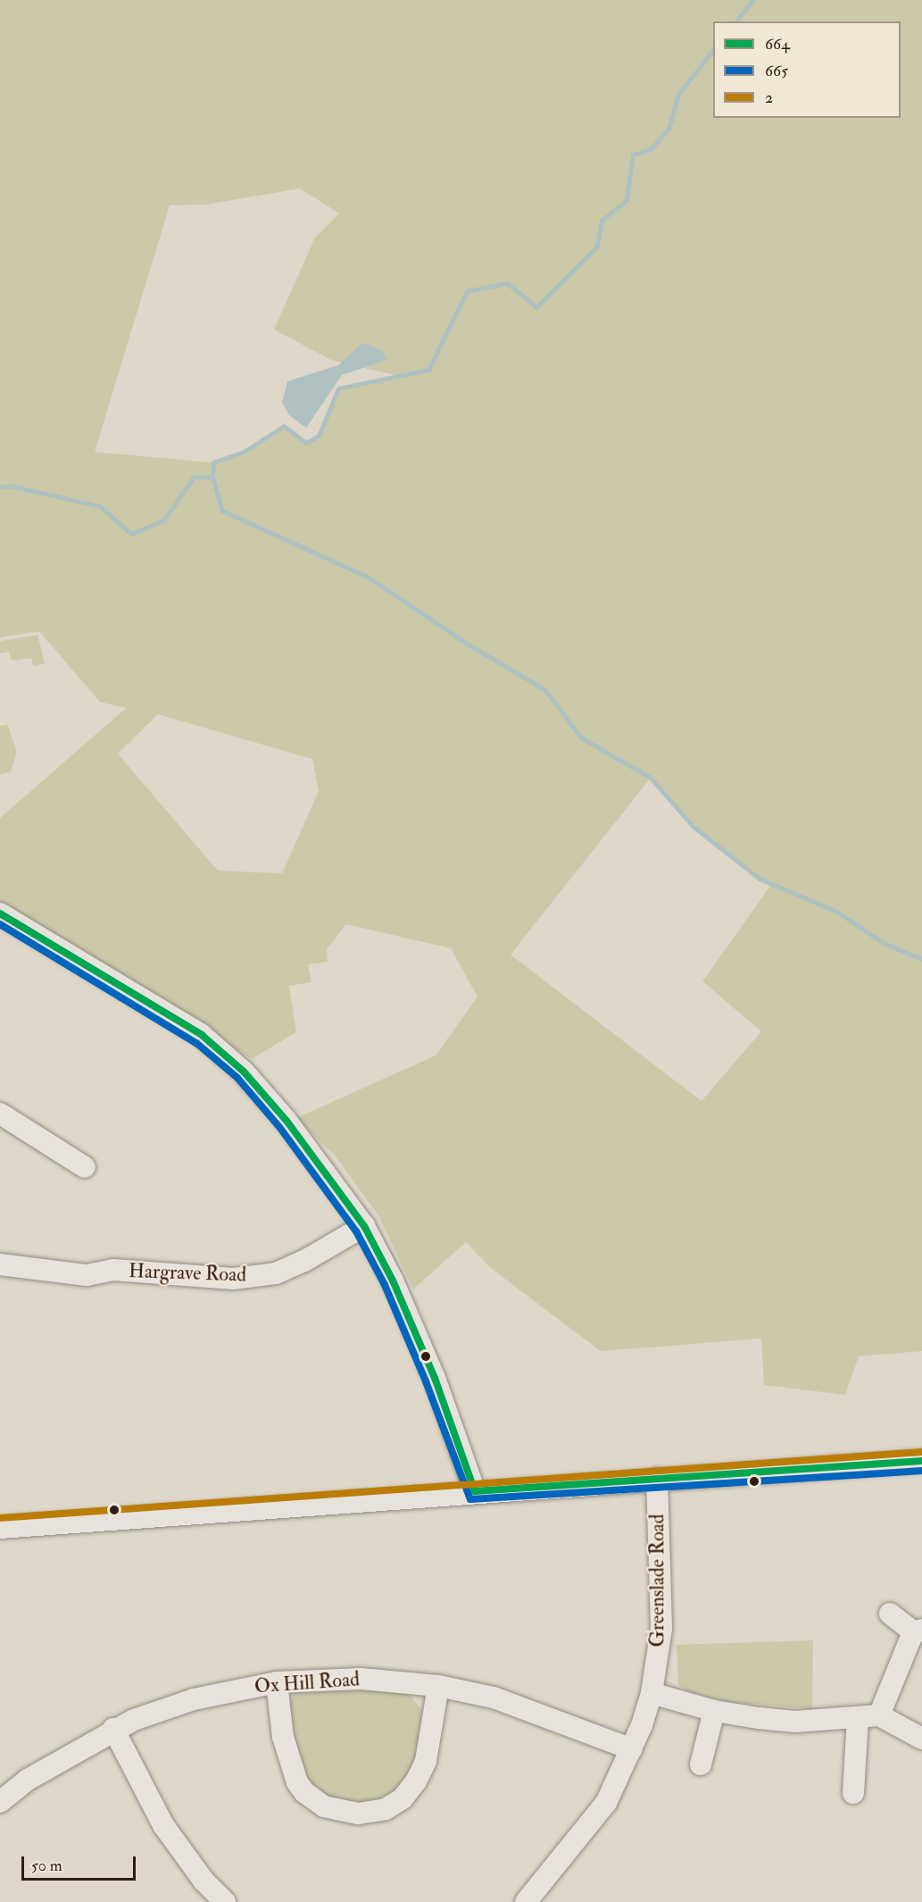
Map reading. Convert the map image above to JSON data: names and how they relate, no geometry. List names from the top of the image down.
{
  "streets": {
    "street": ["Hargrave Road", "Greenslade Road", "Ox Hill Road"]
  },
  "crossings": [
    ["Greenslade Road", "Ox Hill Road"]
  ],
  "lines": ["transit line 664", "transit line 665", "transit line 2"],
  "legend": ["664", "665", "2"],
  "scale_bar": "50 m"
}
